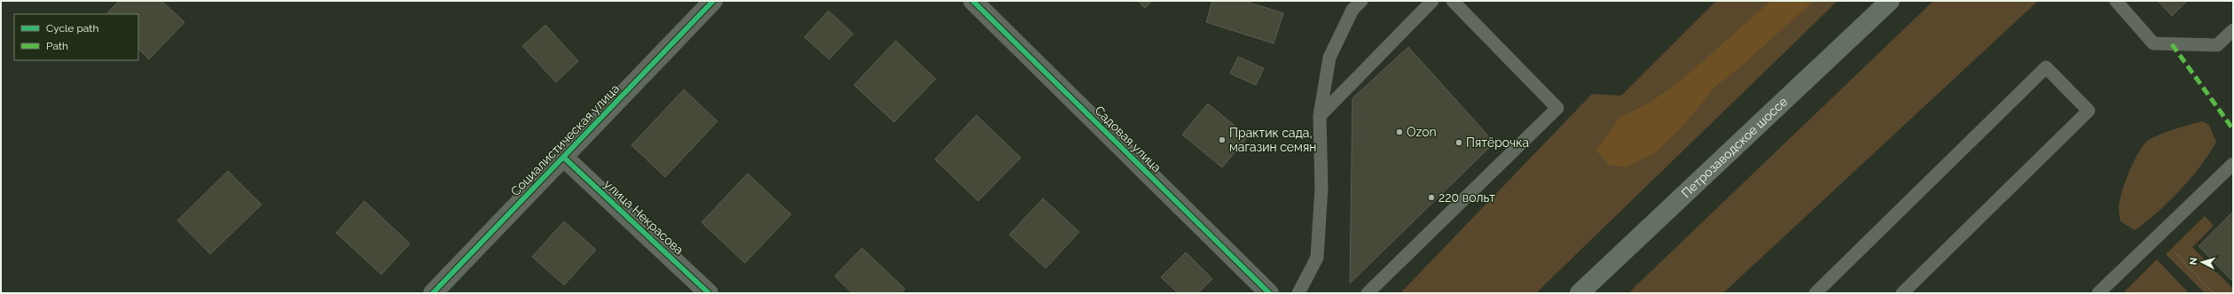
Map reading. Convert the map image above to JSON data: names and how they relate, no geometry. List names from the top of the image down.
{
  "streets": {
    "main road": ["Петрозаводское шоссе"],
    "street": ["Садовая улица", "Социалистическая улица", "улица Некрасова"]
  },
  "crossings": [
    ["Социалистическая улица", "улица Некрасова"]
  ],
  "places": [
    "Ozon",
    "Практик сада, магазин семян",
    "Пятёрочка",
    "220 вольт"
  ],
  "legend": ["Cycle path", "Path"],
  "north": "left"
}
